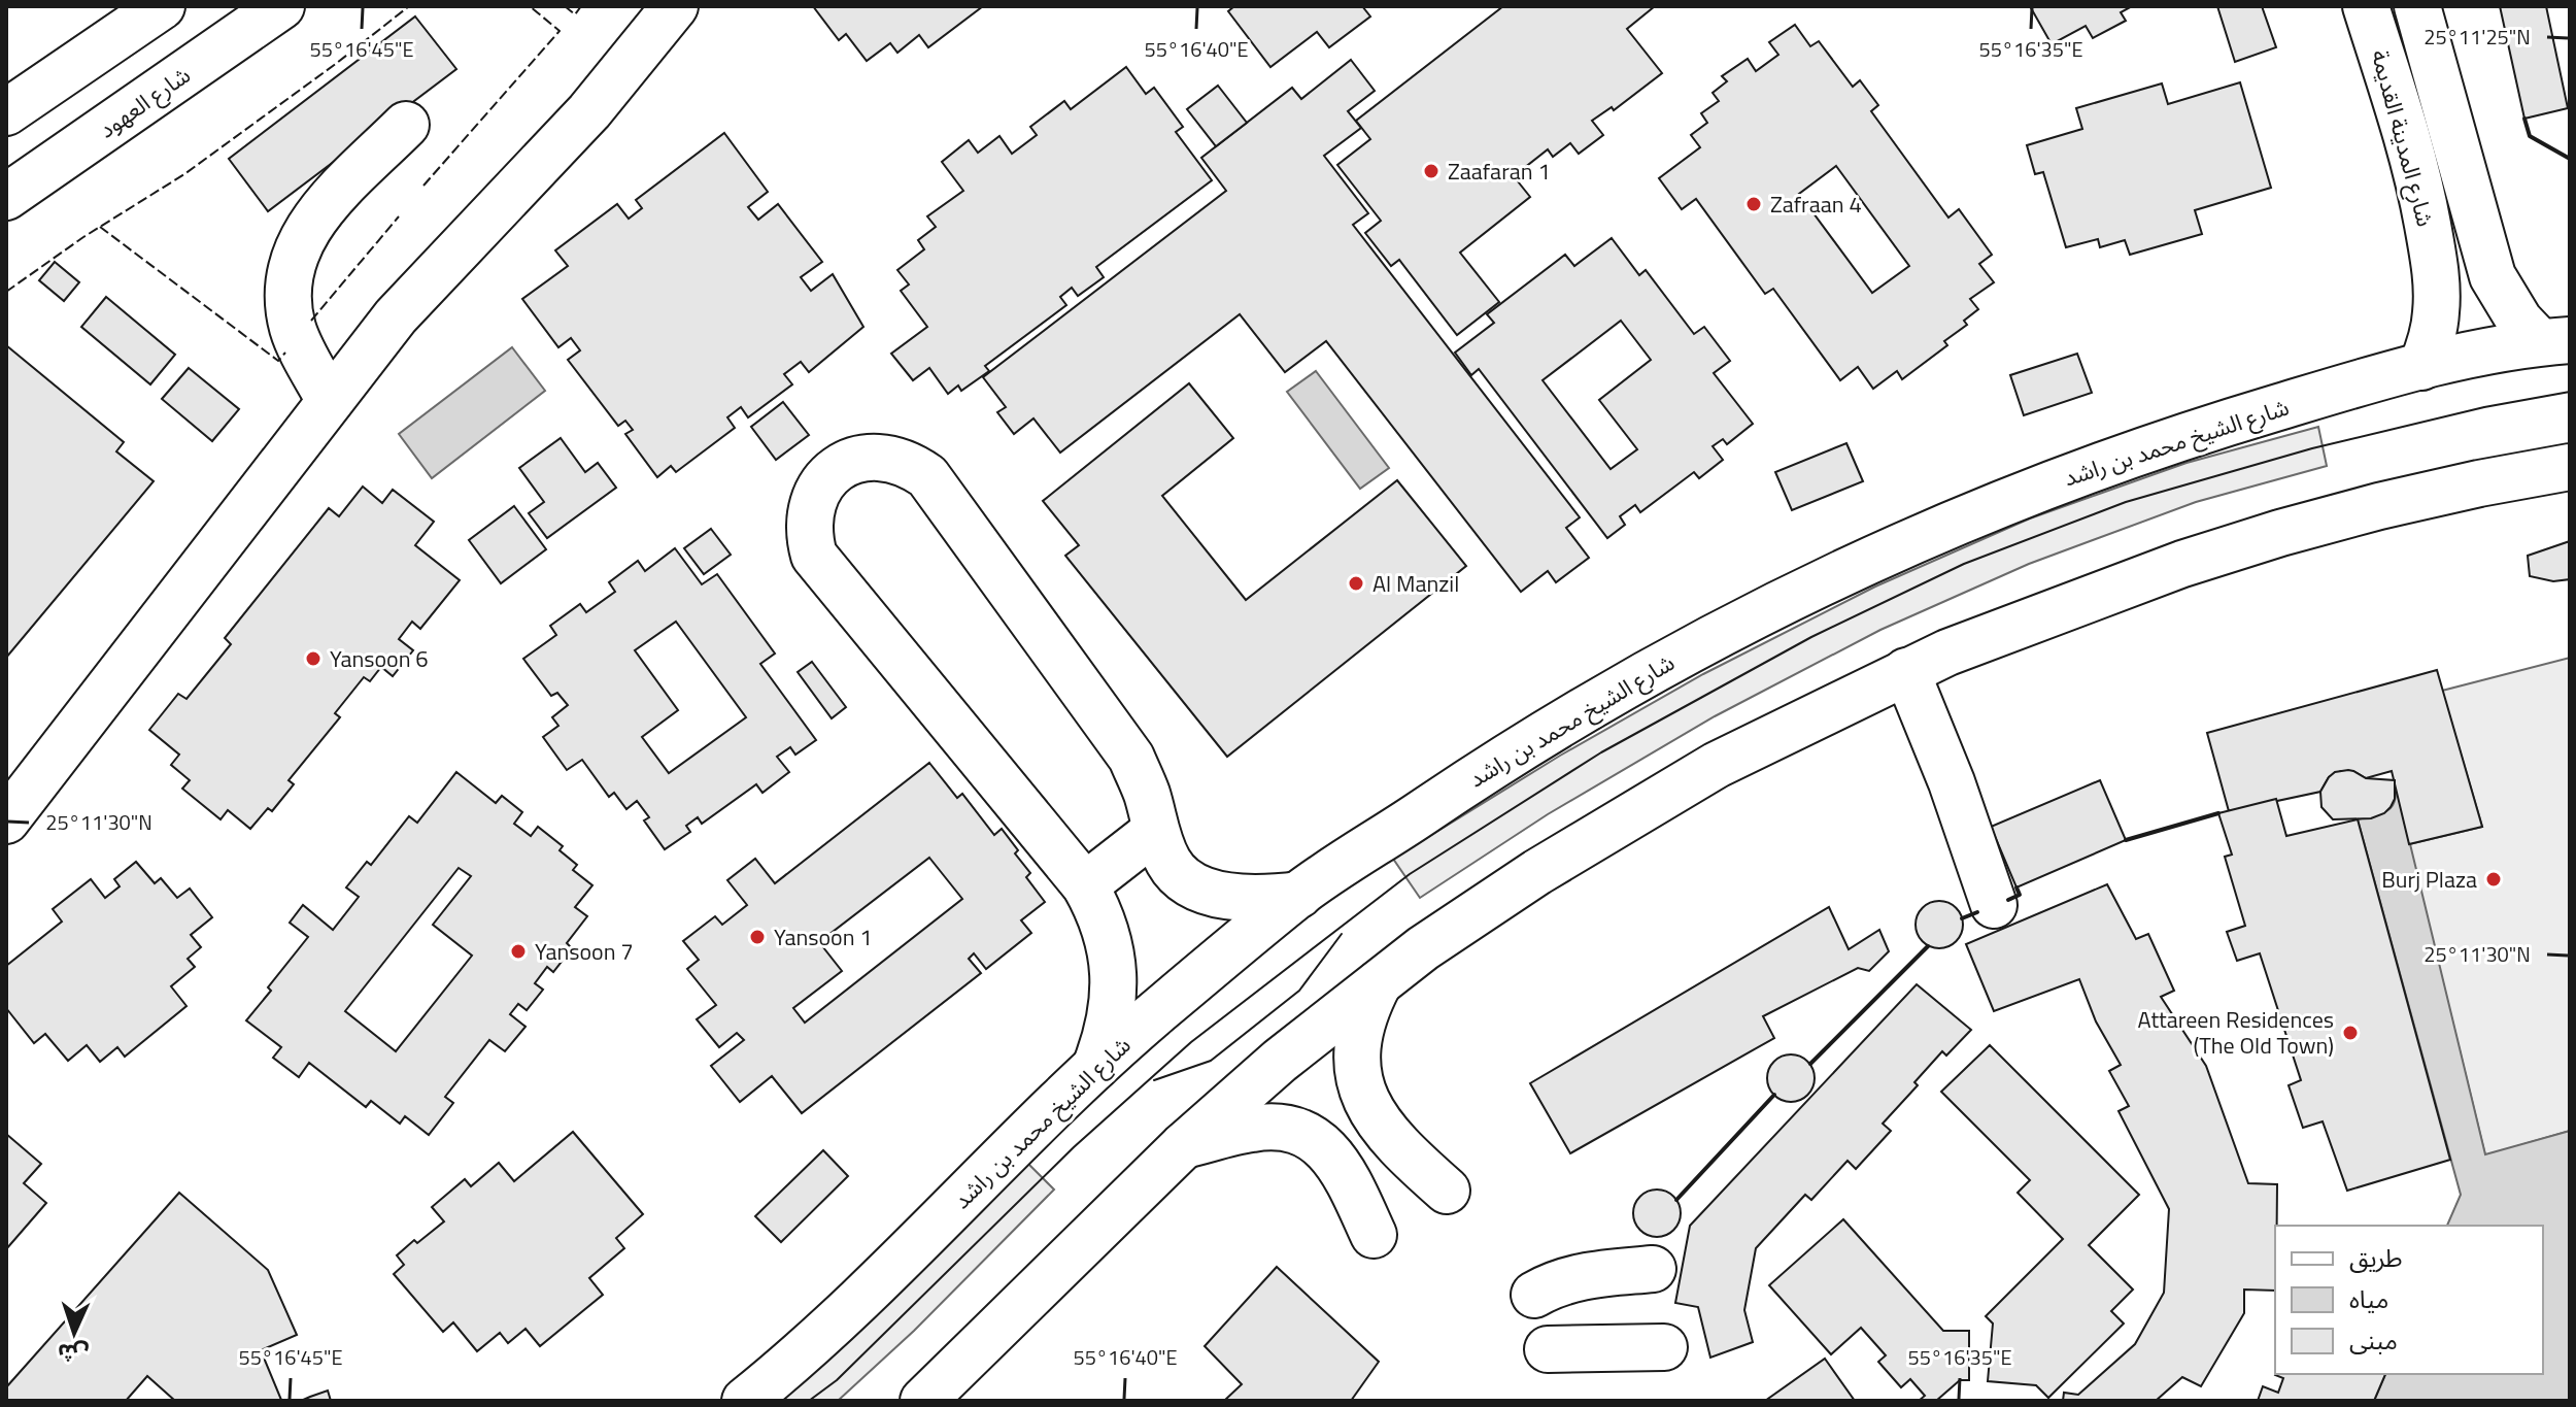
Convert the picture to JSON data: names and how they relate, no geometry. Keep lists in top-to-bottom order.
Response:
{
  "streets": {
    "main road": ["شارع العهود", "شارع المدينة القديمة", "شارع الشيخ محمد بن راشد"]
  },
  "crossings": [
    ["شارع المدينة القديمة", "شارع الشيخ محمد بن راشد"]
  ],
  "places": [
    "Zaafaran 1",
    "Zafraan 4",
    "Al Manzil",
    "Yansoon 6",
    "Burj Plaza",
    "Yansoon 1",
    "Yansoon 7",
    "Attareen Residences (The Old Town)"
  ],
  "legend": ["طريق", "مياه", "مبنى"],
  "north": "bottom",
  "coordinates": [
    "25°11'25\"N",
    "55°16'45\"E",
    "55°16'40\"E",
    "55°16'35\"E",
    "25°11'30\"N"
  ]
}
